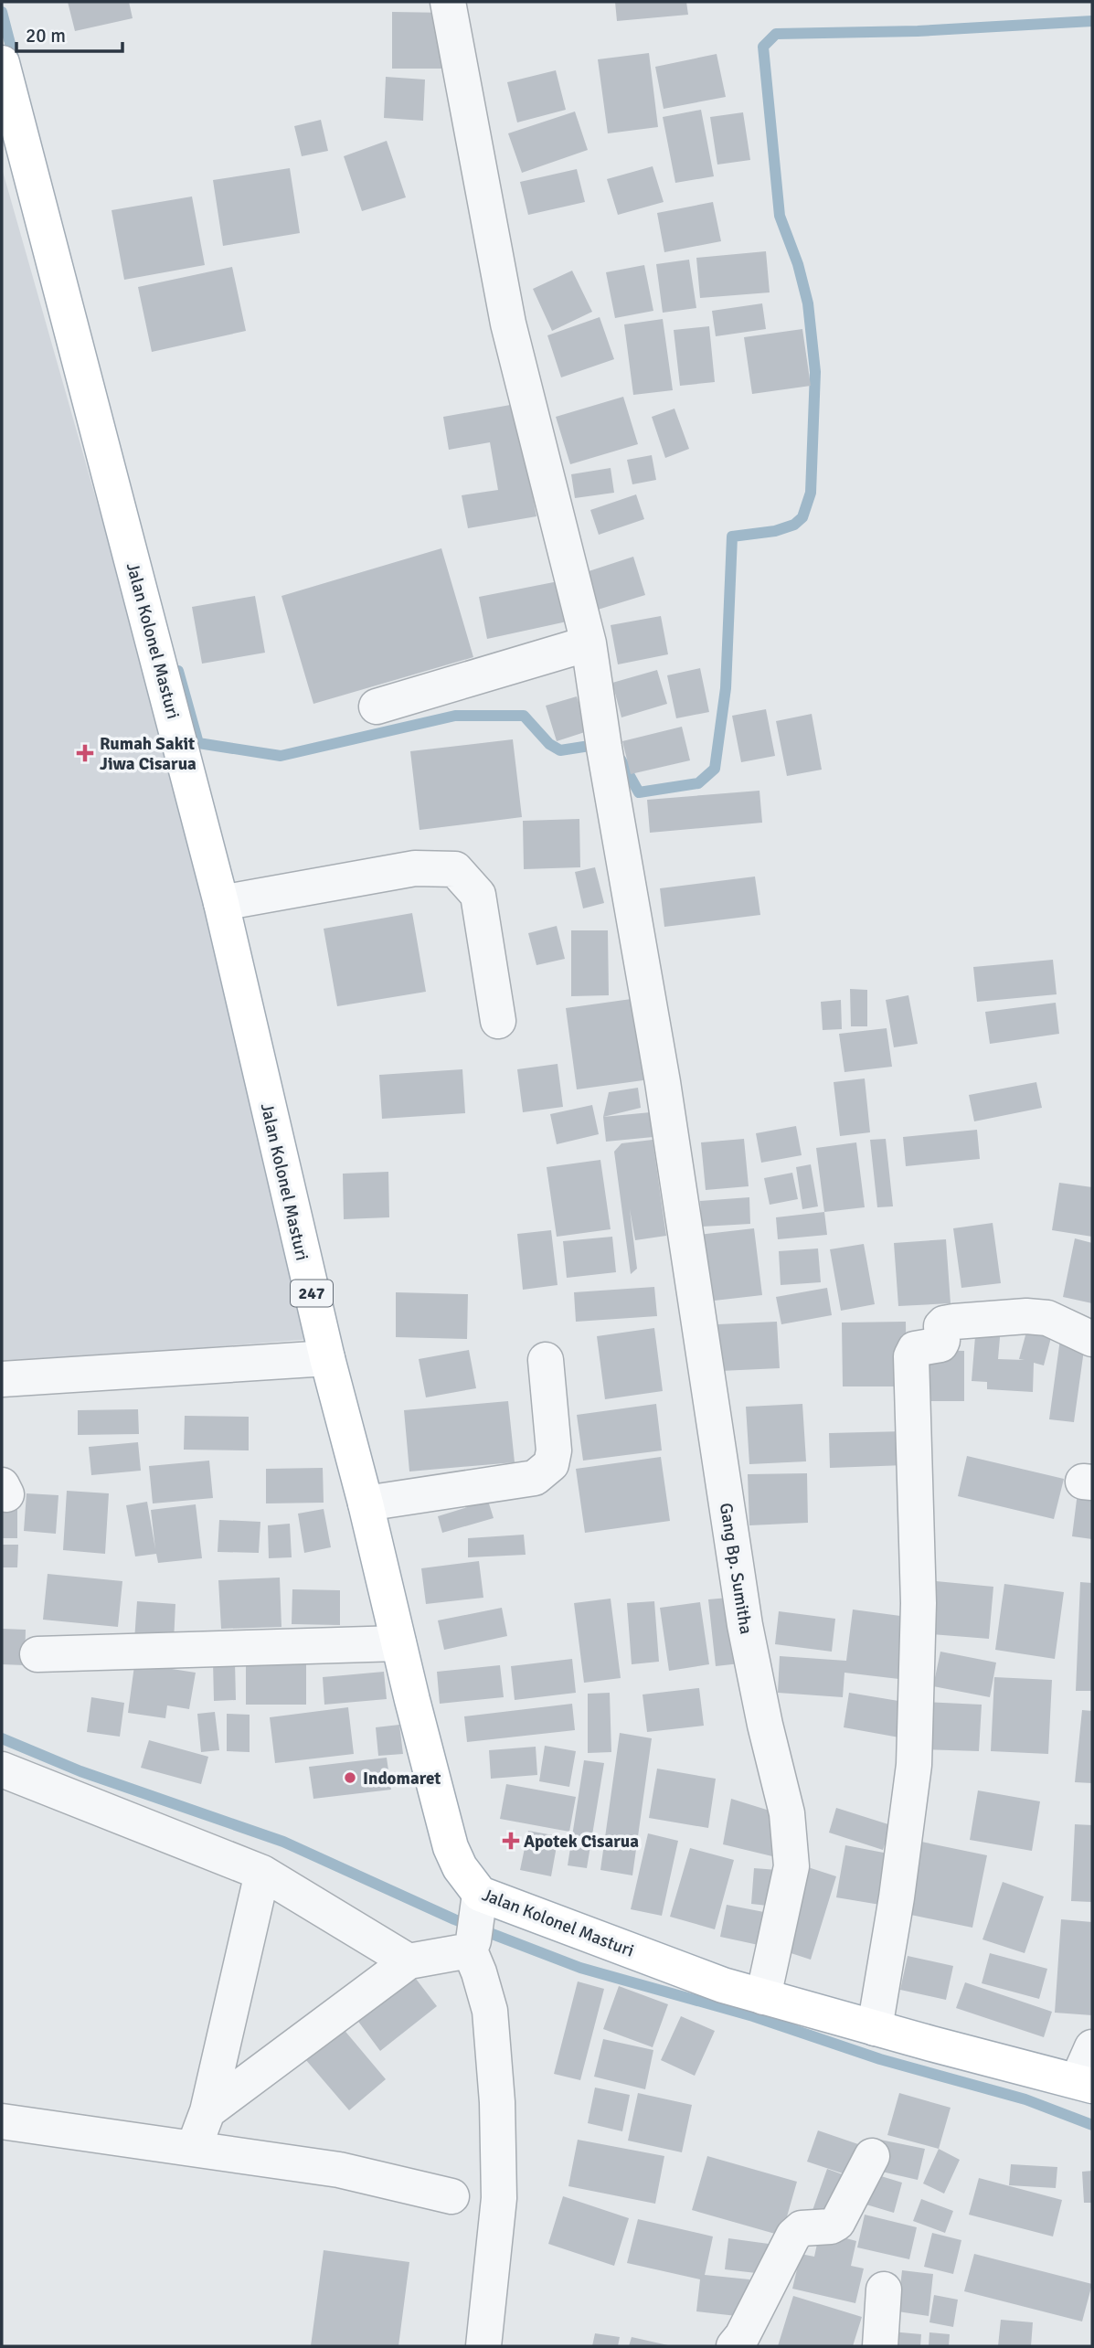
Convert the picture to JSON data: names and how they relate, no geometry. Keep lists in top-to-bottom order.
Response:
{
  "streets": {
    "main road": ["Jalan Kolonel Masturi", "247"],
    "street": ["Gang Bp. Sumitha"]
  },
  "crossings": [
    ["Jalan Kolonel Masturi", "Gang Bp. Sumitha"]
  ],
  "places": {
    "health": ["Rumah Sakit Jiwa Cisarua", "Apotek Cisarua"],
    "other": ["Indomaret"]
  },
  "scale_bar": "20 m"
}
